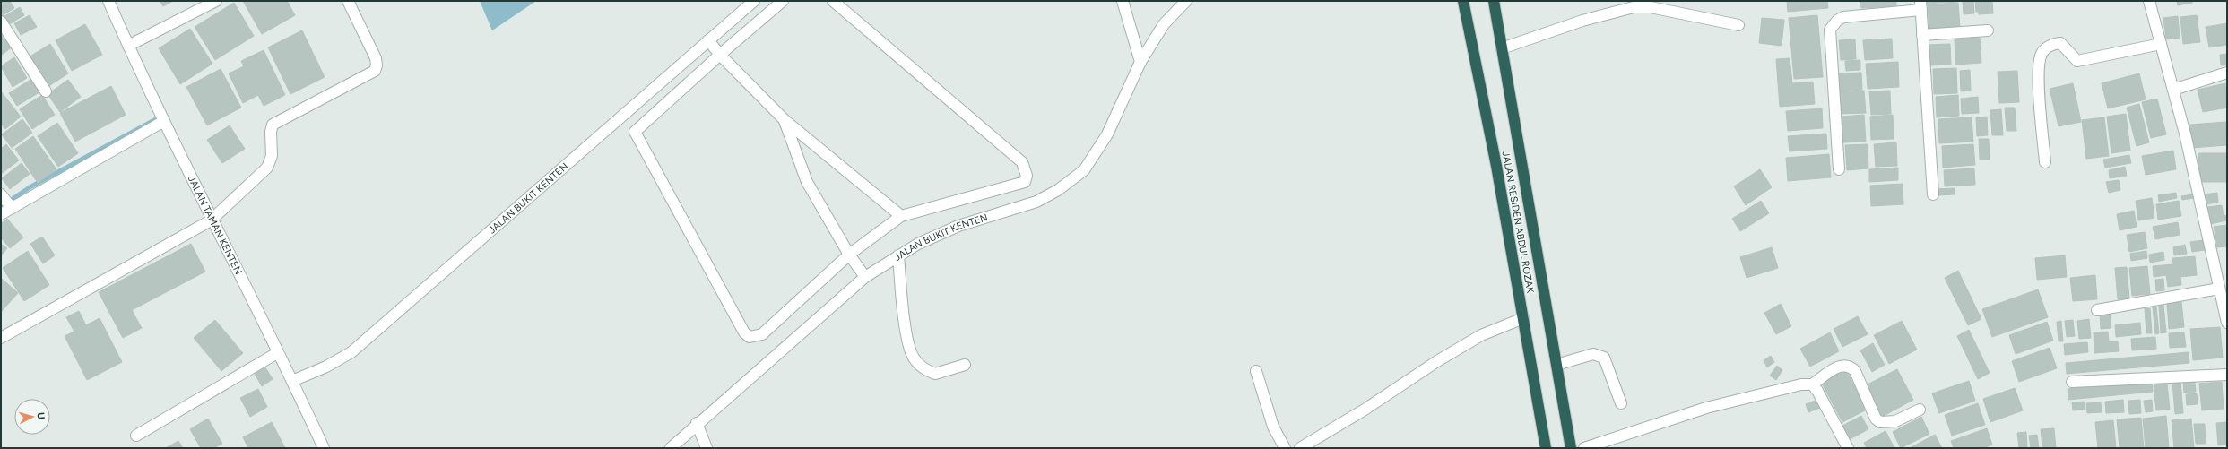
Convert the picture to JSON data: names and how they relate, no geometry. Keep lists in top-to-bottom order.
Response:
{
  "streets": {
    "highway": ["JALAN RESIDEN ABDUL ROZAK"],
    "street": ["JALAN BUKIT KENTEN", "JALAN TAMAN KENTEN"]
  },
  "crossings": [
    ["JALAN BUKIT KENTEN", "JALAN TAMAN KENTEN"]
  ],
  "north": "right"
}
